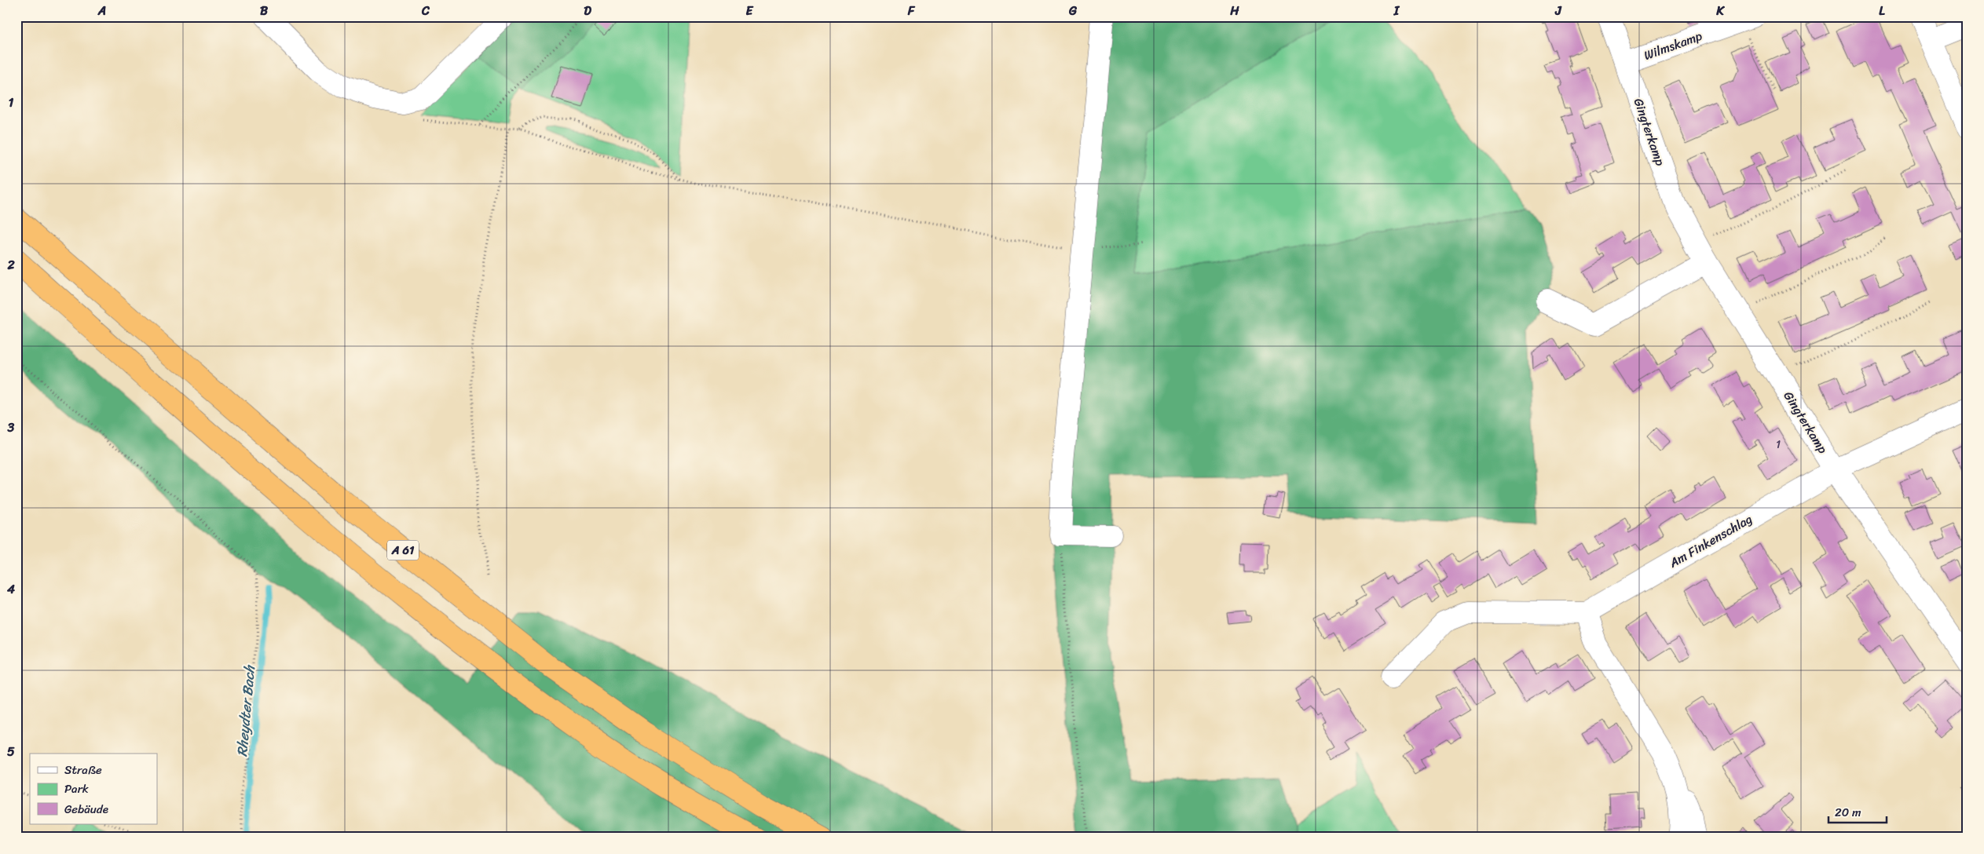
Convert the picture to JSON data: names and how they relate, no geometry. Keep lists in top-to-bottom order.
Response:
{
  "streets": {
    "highway": ["A 61"],
    "street": ["Wilmskamp", "Gingterkamp", "Am Finkenschlag"]
  },
  "crossings": [
    ["Wilmskamp", "Gingterkamp"],
    ["Gingterkamp", "Am Finkenschlag"]
  ],
  "water": ["Rheydter Bach"],
  "house_numbers": ["1"],
  "legend": ["Straße", "Park", "Gebäude"],
  "scale_bar": "20 m",
  "grid": {
    "columns": [
      "A",
      "B",
      "C",
      "D",
      "E",
      "F",
      "G",
      "H",
      "I",
      "J",
      "K",
      "L"
    ],
    "rows": [
      "1",
      "2",
      "3",
      "4",
      "5"
    ]
  }
}
